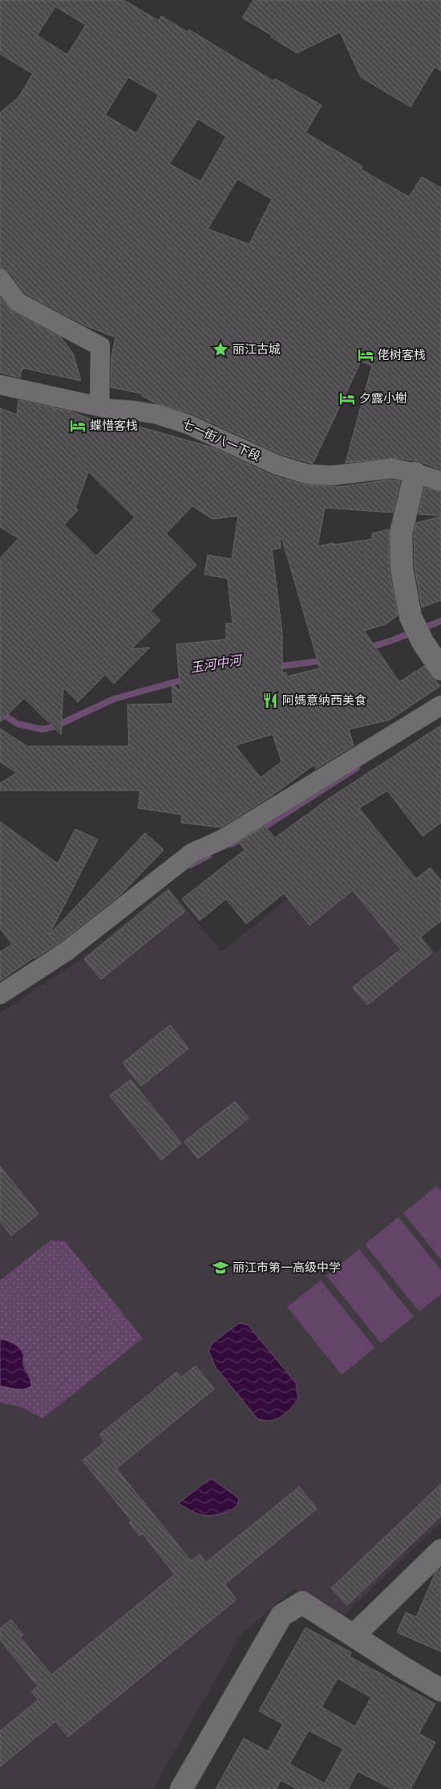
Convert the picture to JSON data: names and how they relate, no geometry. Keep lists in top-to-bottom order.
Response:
{
  "streets": {
    "street": ["七一街八一下段"]
  },
  "water": ["玉河中河"],
  "places": {
    "place": ["丽江古城"],
    "hotel": ["佬树客栈", "夕露小榭", "蝶惜客栈"],
    "restaurant": ["阿媽意纳西美食"],
    "school or university": ["丽江市第一高级中学"]
  }
}
